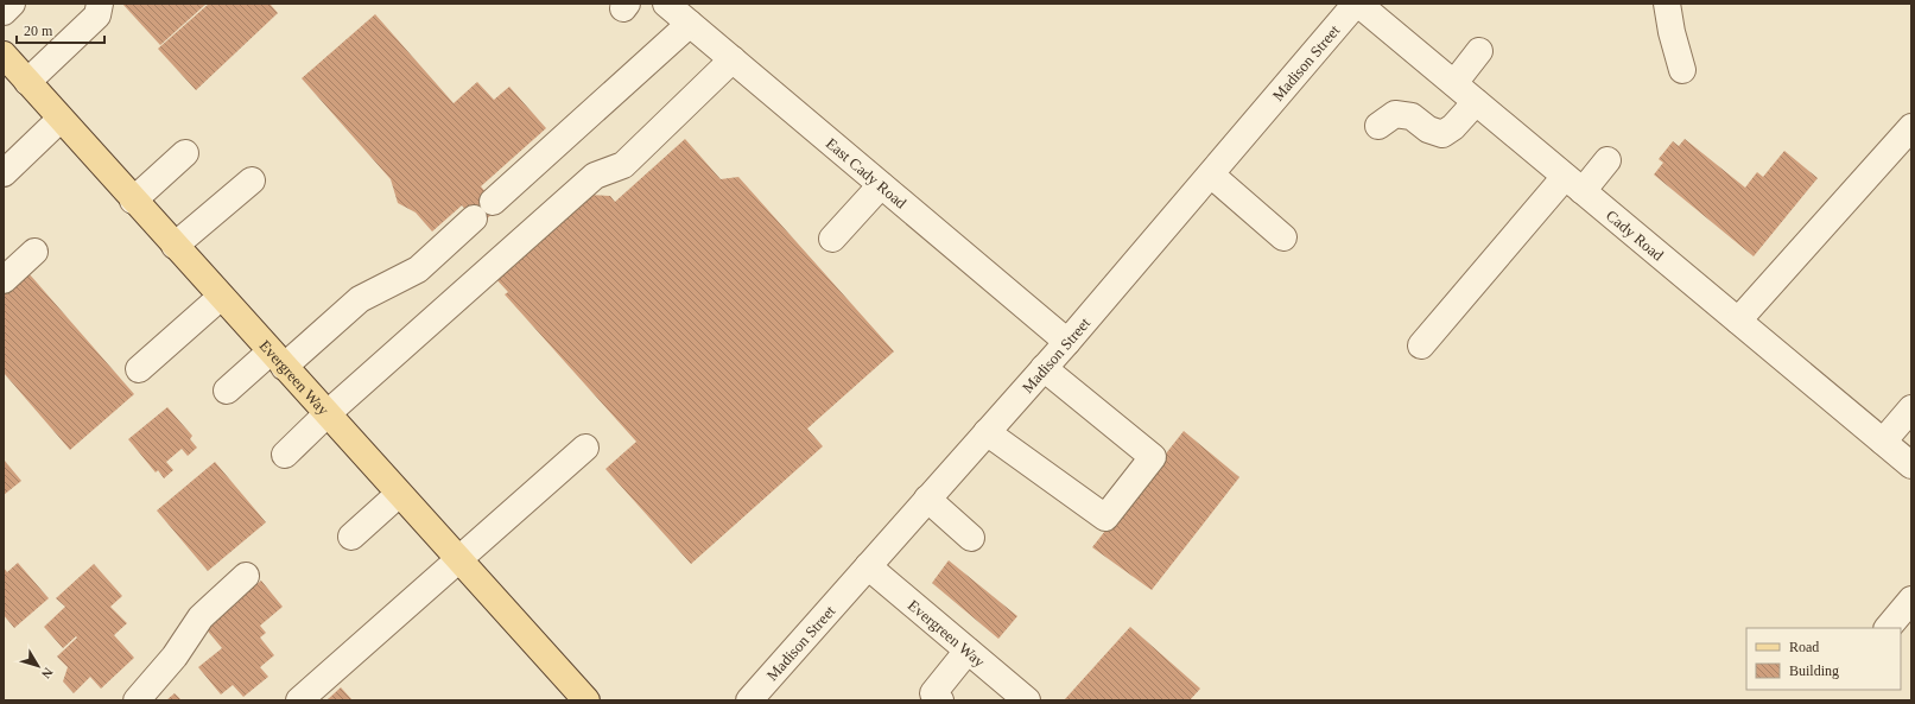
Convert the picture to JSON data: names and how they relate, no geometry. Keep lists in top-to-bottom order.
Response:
{
  "streets": {
    "main road": ["Evergreen Way"],
    "street": ["Madison Street", "East Cady Road", "Cady Road"]
  },
  "crossings": [
    ["Madison Street", "East Cady Road"],
    ["Madison Street", "Cady Road"],
    ["Madison Street", "Evergreen Way"]
  ],
  "legend": ["Road", "Building"],
  "scale_bar": "20 m",
  "north": "bottom right"
}
